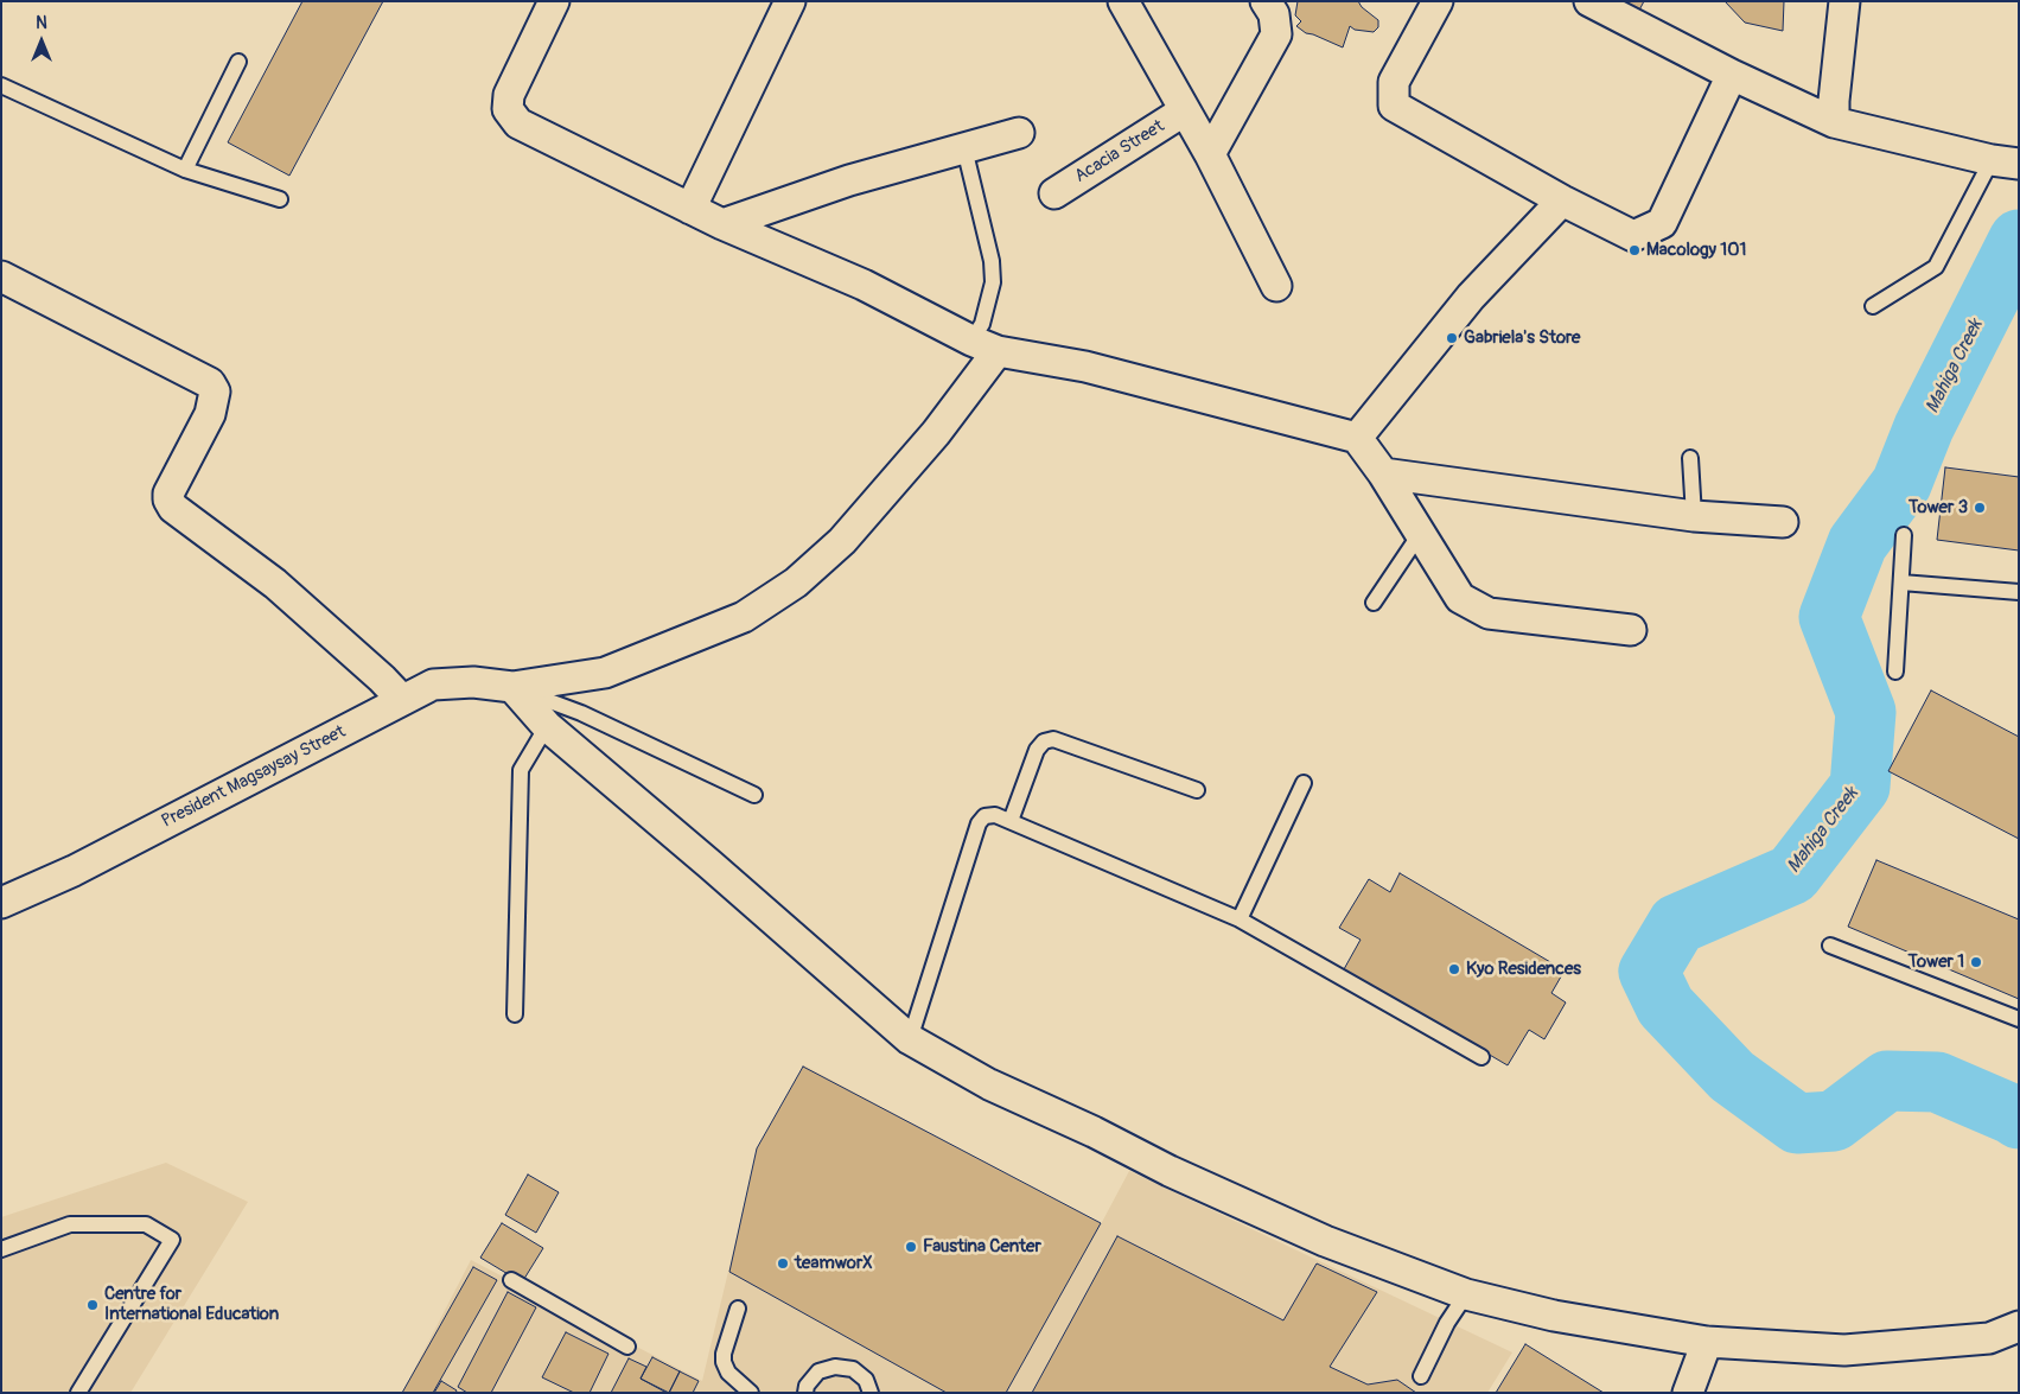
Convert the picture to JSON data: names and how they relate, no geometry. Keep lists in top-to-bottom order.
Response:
{
  "streets": {
    "street": ["Acacia Street", "President Magsaysay Street"]
  },
  "water": ["Mahiga Creek"],
  "places": [
    "Macology 101",
    "Gabriela's Store",
    "Tower 3",
    "Tower 1",
    "Kyo Residences",
    "Faustina Center",
    "teamworX",
    "Centre for International Education"
  ],
  "north": "top"
}
